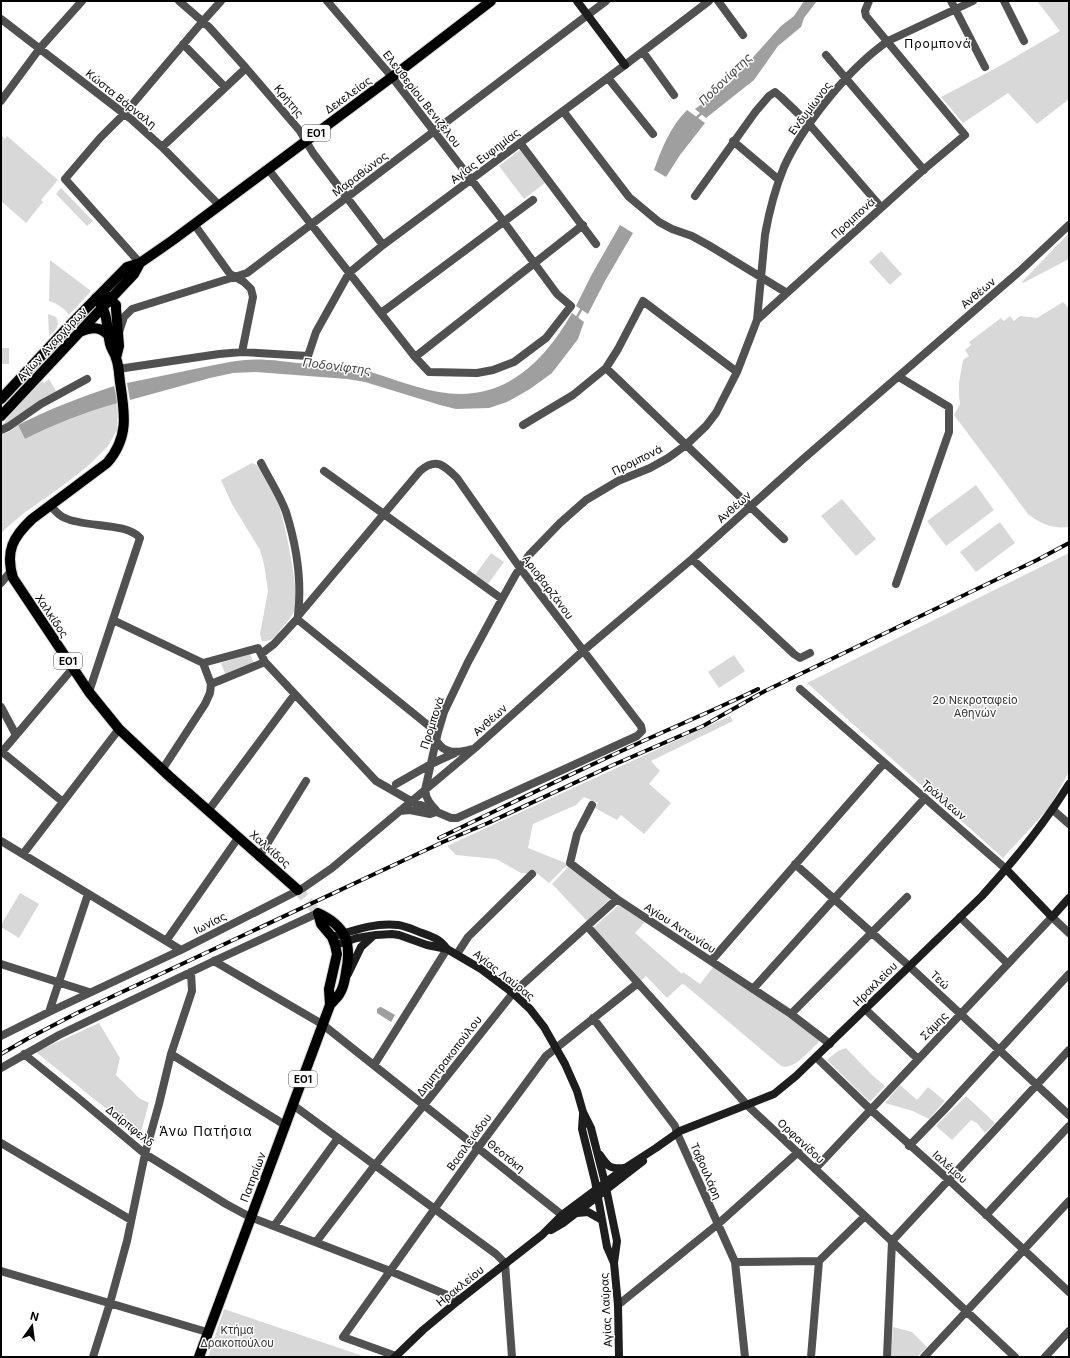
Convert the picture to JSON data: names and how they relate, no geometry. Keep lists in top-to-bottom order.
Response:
{
  "streets": {
    "main road": [
      "Δεκελείας",
      "ΕΟ1",
      "Αγίων Αναργύρων",
      "Χαλκίδος",
      "Τράλλεων",
      "Αγίας Λαύρας",
      "Ηρακλείου",
      "Σάμης",
      "Πατησίων"
    ],
    "street": [
      "Κώστα Βάρναλη",
      "Ελευθερίου Βενιζέλου",
      "Κρήτης",
      "Ενδυμίωνος",
      "Αγίας Ευφημίας",
      "Μαραθώνος",
      "Προμπονά",
      "Ανθέων",
      "Αριοβαρζάνου",
      "Ιωνίας",
      "Αγίου Αντωνίου",
      "Τεώ",
      "Δημητρακοπούλου",
      "Δαίρπφελδ",
      "Ορφανίδου",
      "Βασιλειάδου",
      "Θεοτόκη",
      "Ιαλέμου",
      "Ταβουλάρη"
    ]
  },
  "crossings": [
    ["Δεκελείας", "Κώστα Βάρναλη"],
    ["Δεκελείας", "Ελευθερίου Βενιζέλου"],
    ["Δεκελείας", "Κρήτης"],
    ["Δεκελείας", "Αγίων Αναργύρων"],
    ["Δεκελείας", "Χαλκίδος"],
    ["Ελευθερίου Βενιζέλου", "Αγίας Ευφημίας"],
    ["Ελευθερίου Βενιζέλου", "Μαραθώνος"],
    ["Κρήτης", "Αγίας Ευφημίας"],
    ["Κρήτης", "Μαραθώνος"],
    ["Ενδυμίωνος", "Προμπονά"],
    ["Μαραθώνος", "Χαλκίδος"],
    ["Προμπονά", "Ανθέων"],
    ["Προμπονά", "Αριοβαρζάνου"],
    ["Ανθέων", "Αριοβαρζάνου"],
    ["Ανθέων", "Ιωνίας"],
    ["Αγίων Αναργύρων", "Χαλκίδος"],
    ["Χαλκίδος", "Ιωνίας"],
    ["Τράλλεων", "Ηρακλείου"],
    ["Τράλλεων", "Σάμης"],
    ["Αγίου Αντωνίου", "Ηρακλείου"],
    ["Αγίου Αντωνίου", "Δημητρακοπούλου"],
    ["Αγίας Λαύρας", "Ηρακλείου"],
    ["Αγίας Λαύρας", "Δημητρακοπούλου"],
    ["Αγίας Λαύρας", "Βασιλειάδου"],
    ["Αγίας Λαύρας", "Πατησίων"],
    ["Τεώ", "Ηρακλείου"],
    ["Τεώ", "Σάμης"],
    ["Ηρακλείου", "Δαίρπφελδ"],
    ["Ηρακλείου", "Ορφανίδου"],
    ["Ηρακλείου", "Βασιλειάδου"],
    ["Ηρακλείου", "Θεοτόκη"],
    ["Ηρακλείου", "Ιαλέμου"],
    ["Ηρακλείου", "Ταβουλάρη"],
    ["Σάμης", "Ορφανίδου"],
    ["Σάμης", "Ιαλέμου"],
    ["Δημητρακοπούλου", "Δαίρπφελδ"],
    ["Δημητρακοπούλου", "Ορφανίδου"],
    ["Δημητρακοπούλου", "Θεοτόκη"],
    ["Δαίρπφελδ", "Βασιλειάδου"],
    ["Δαίρπφελδ", "Πατησίων"],
    ["Ορφανίδου", "Βασιλειάδου"],
    ["Βασιλειάδου", "Θεοτόκη"],
    ["Βασιλειάδου", "Ταβουλάρη"],
    ["Θεοτόκη", "Πατησίων"]
  ],
  "districts": ["Προμπονά", "Άνω Πατήσια"],
  "water": ["Ποδονίφτης"],
  "parks": ["2ο Νεκροταφείο Αθηνών", "Κτήμα Δρακοπούλου"],
  "north": "top"
}
